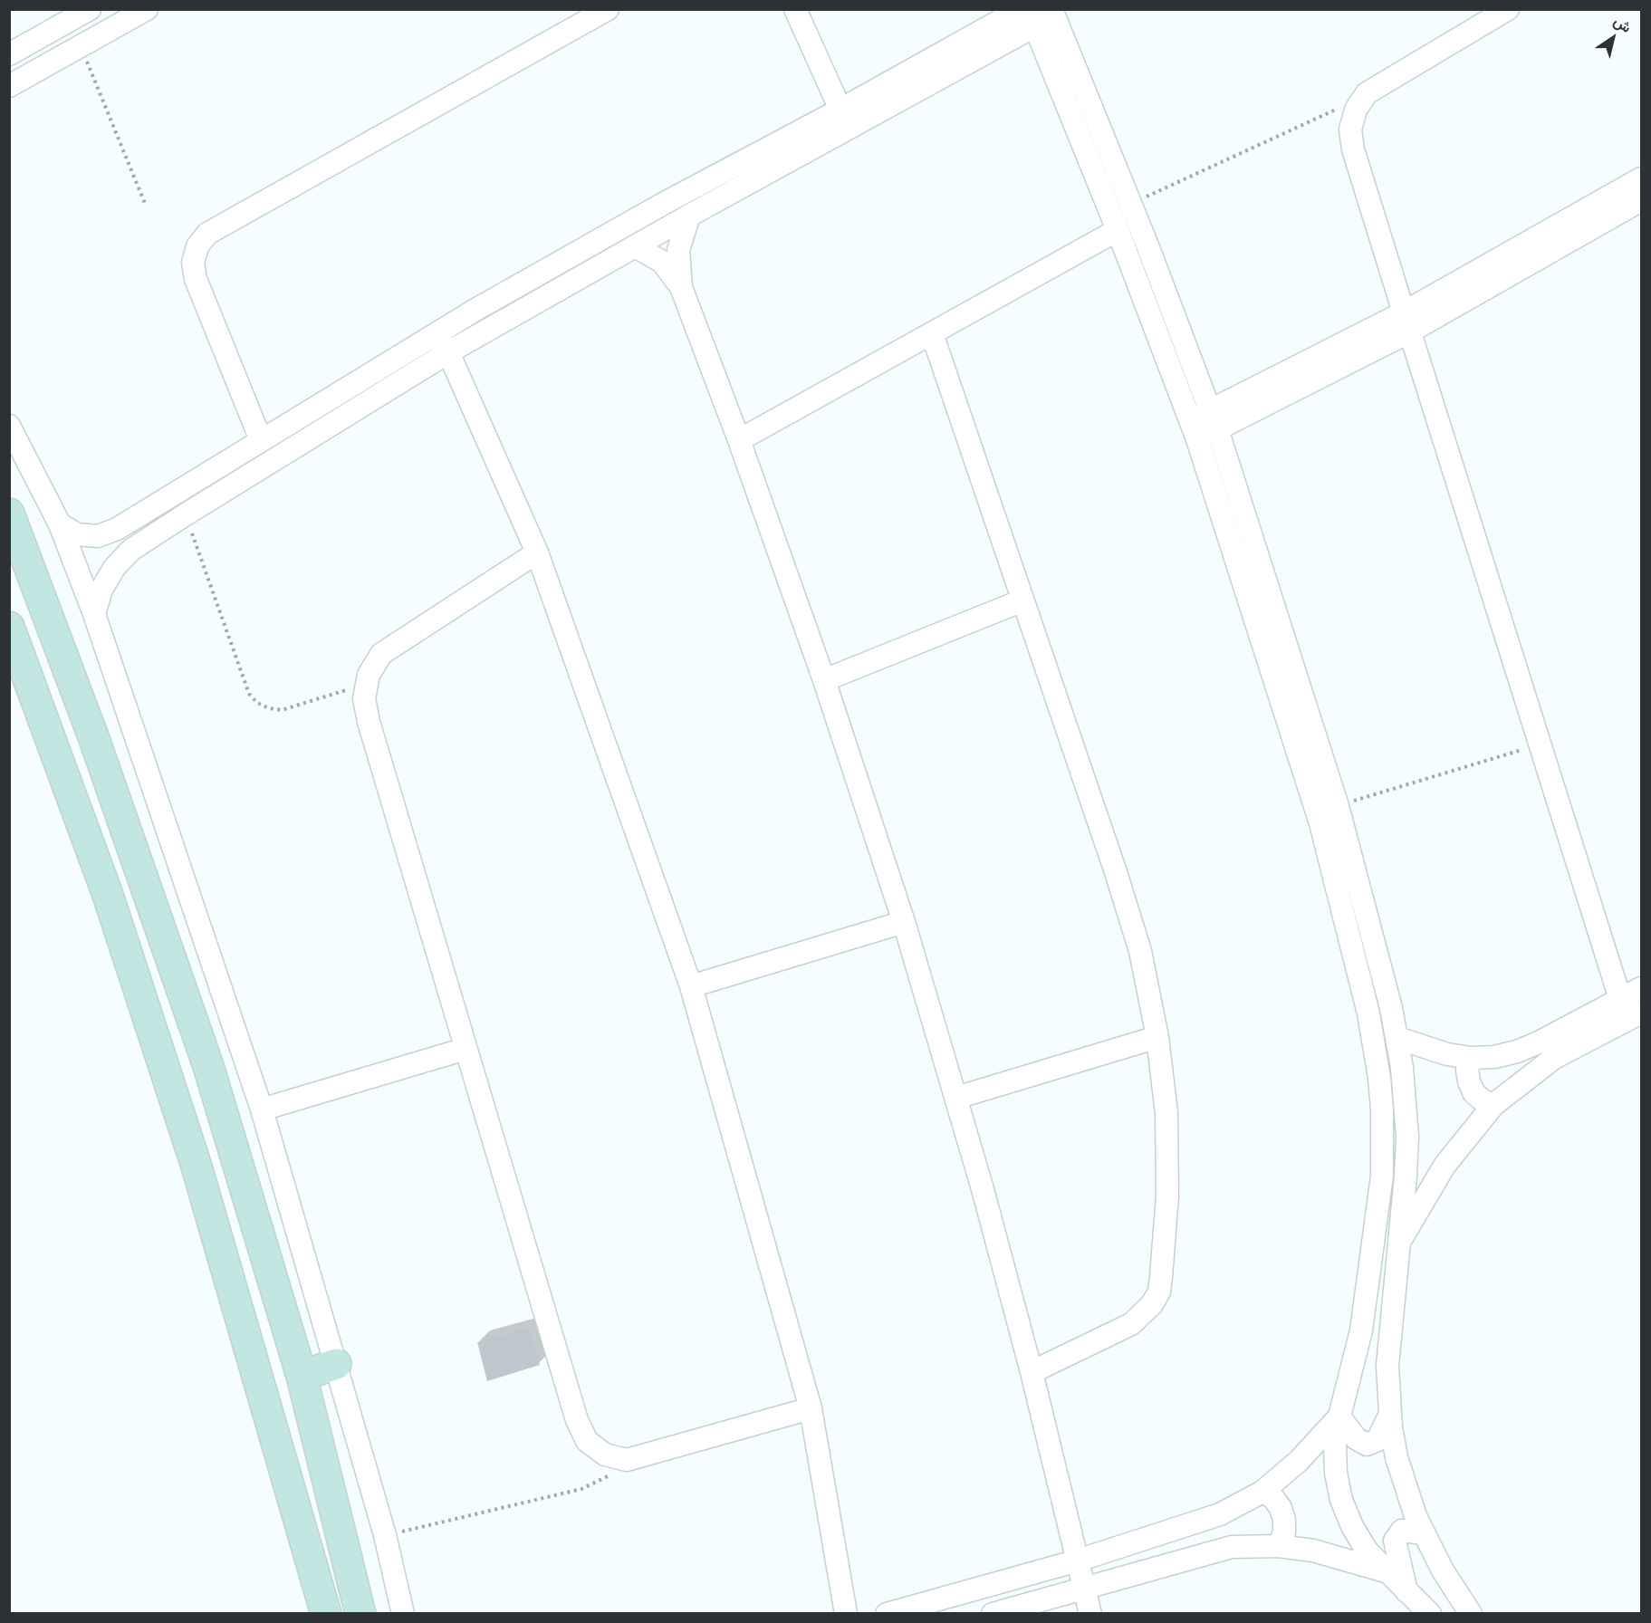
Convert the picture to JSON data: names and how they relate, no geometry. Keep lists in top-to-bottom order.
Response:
{
  "north": "top right"
}
